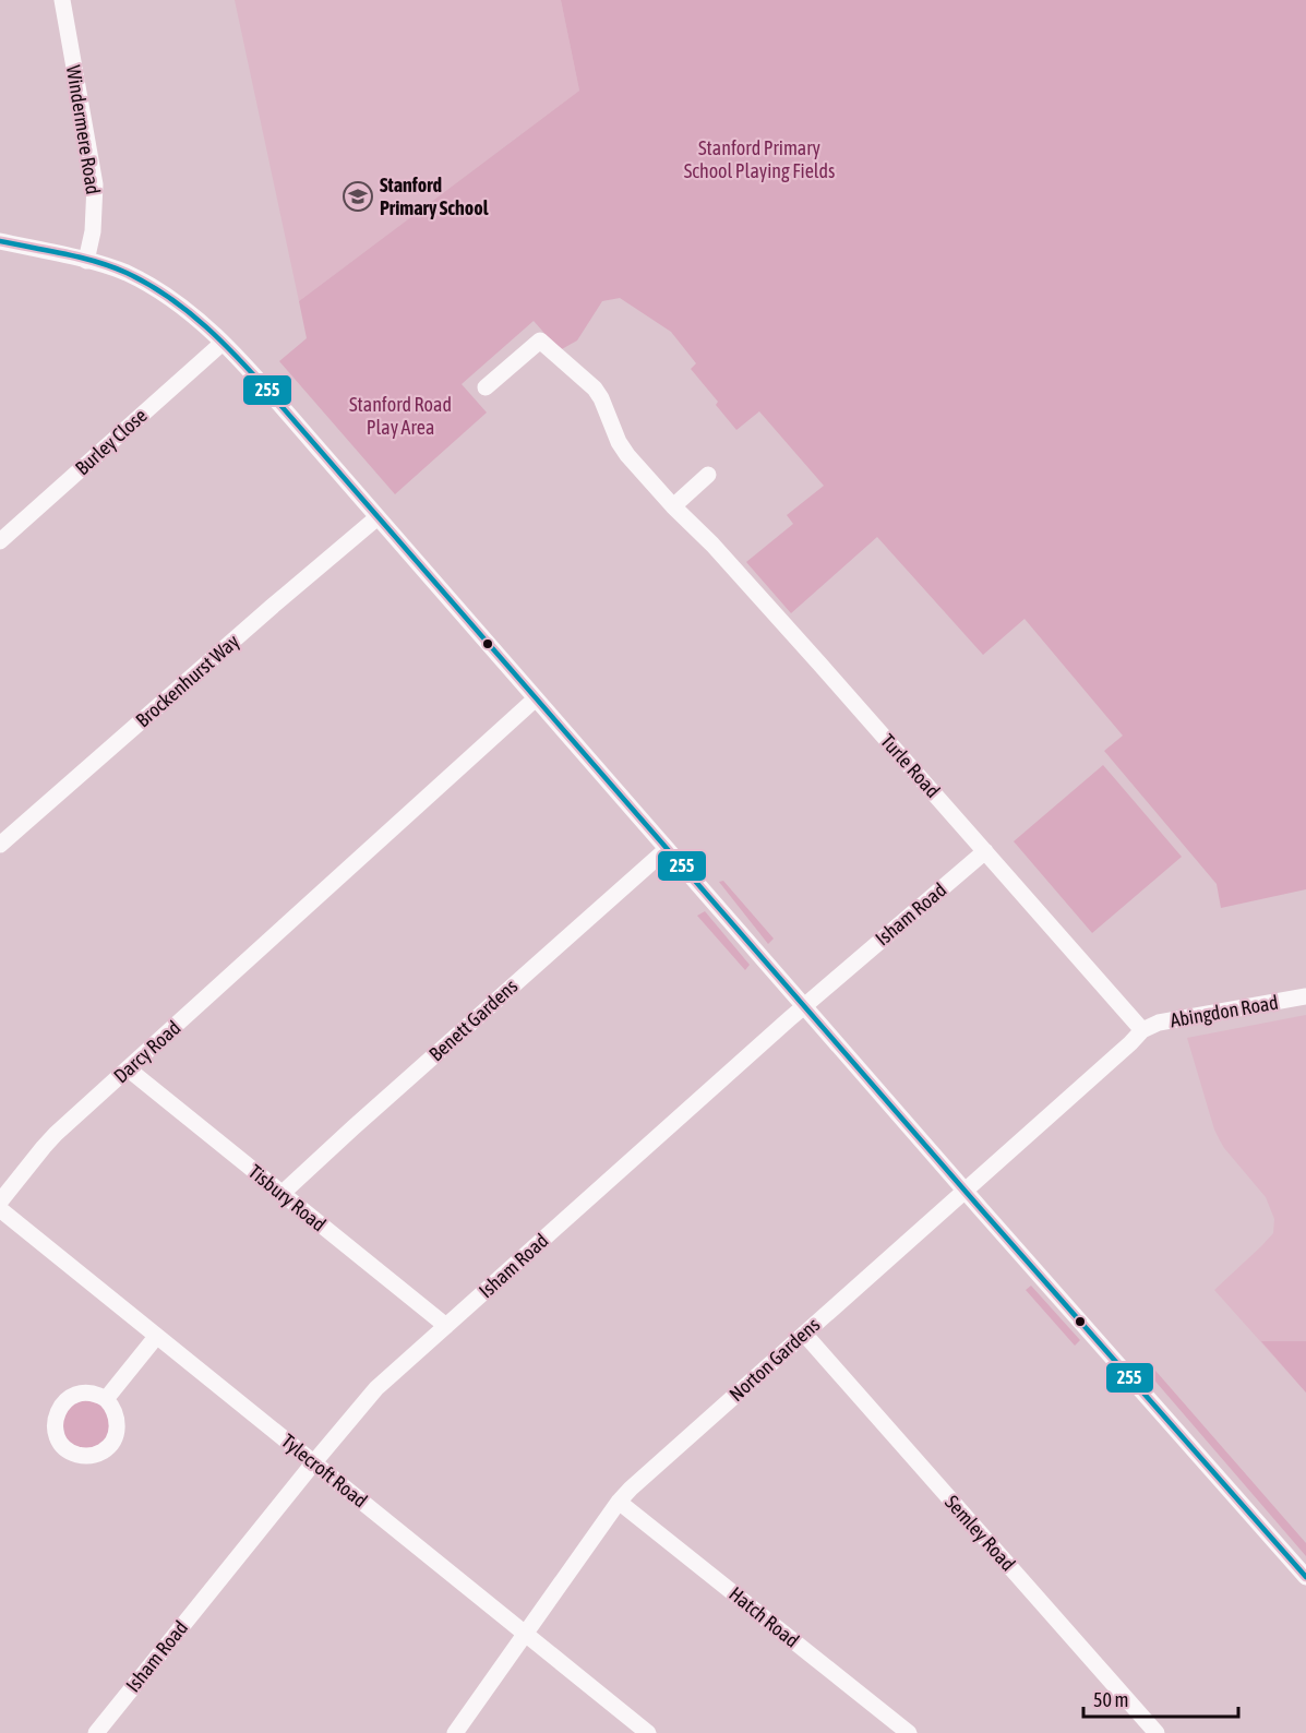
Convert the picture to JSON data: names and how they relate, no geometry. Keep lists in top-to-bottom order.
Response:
{
  "streets": {
    "street": [
      "Windermere Road",
      "Burley Close",
      "Brockenhurst Way",
      "Turle Road",
      "Isham Road",
      "Abingdon Road",
      "Benett Gardens",
      "Darcy Road",
      "Tisbury Road",
      "Norton Gardens",
      "Tylecroft Road",
      "Semley Road",
      "Hatch Road"
    ]
  },
  "crossings": [
    ["Turle Road", "Isham Road"],
    ["Turle Road", "Abingdon Road"],
    ["Turle Road", "Norton Gardens"],
    ["Isham Road", "Tisbury Road"],
    ["Isham Road", "Tylecroft Road"],
    ["Abingdon Road", "Norton Gardens"],
    ["Benett Gardens", "Tisbury Road"],
    ["Darcy Road", "Tisbury Road"],
    ["Norton Gardens", "Tylecroft Road"],
    ["Norton Gardens", "Semley Road"],
    ["Norton Gardens", "Hatch Road"]
  ],
  "parks": ["Stanford Primary School Playing Fields", "Stanford Road Play Area"],
  "places": {
    "school or university": ["Stanford Primary School"]
  },
  "lines": ["transit line 255"],
  "scale_bar": "50 m"
}
